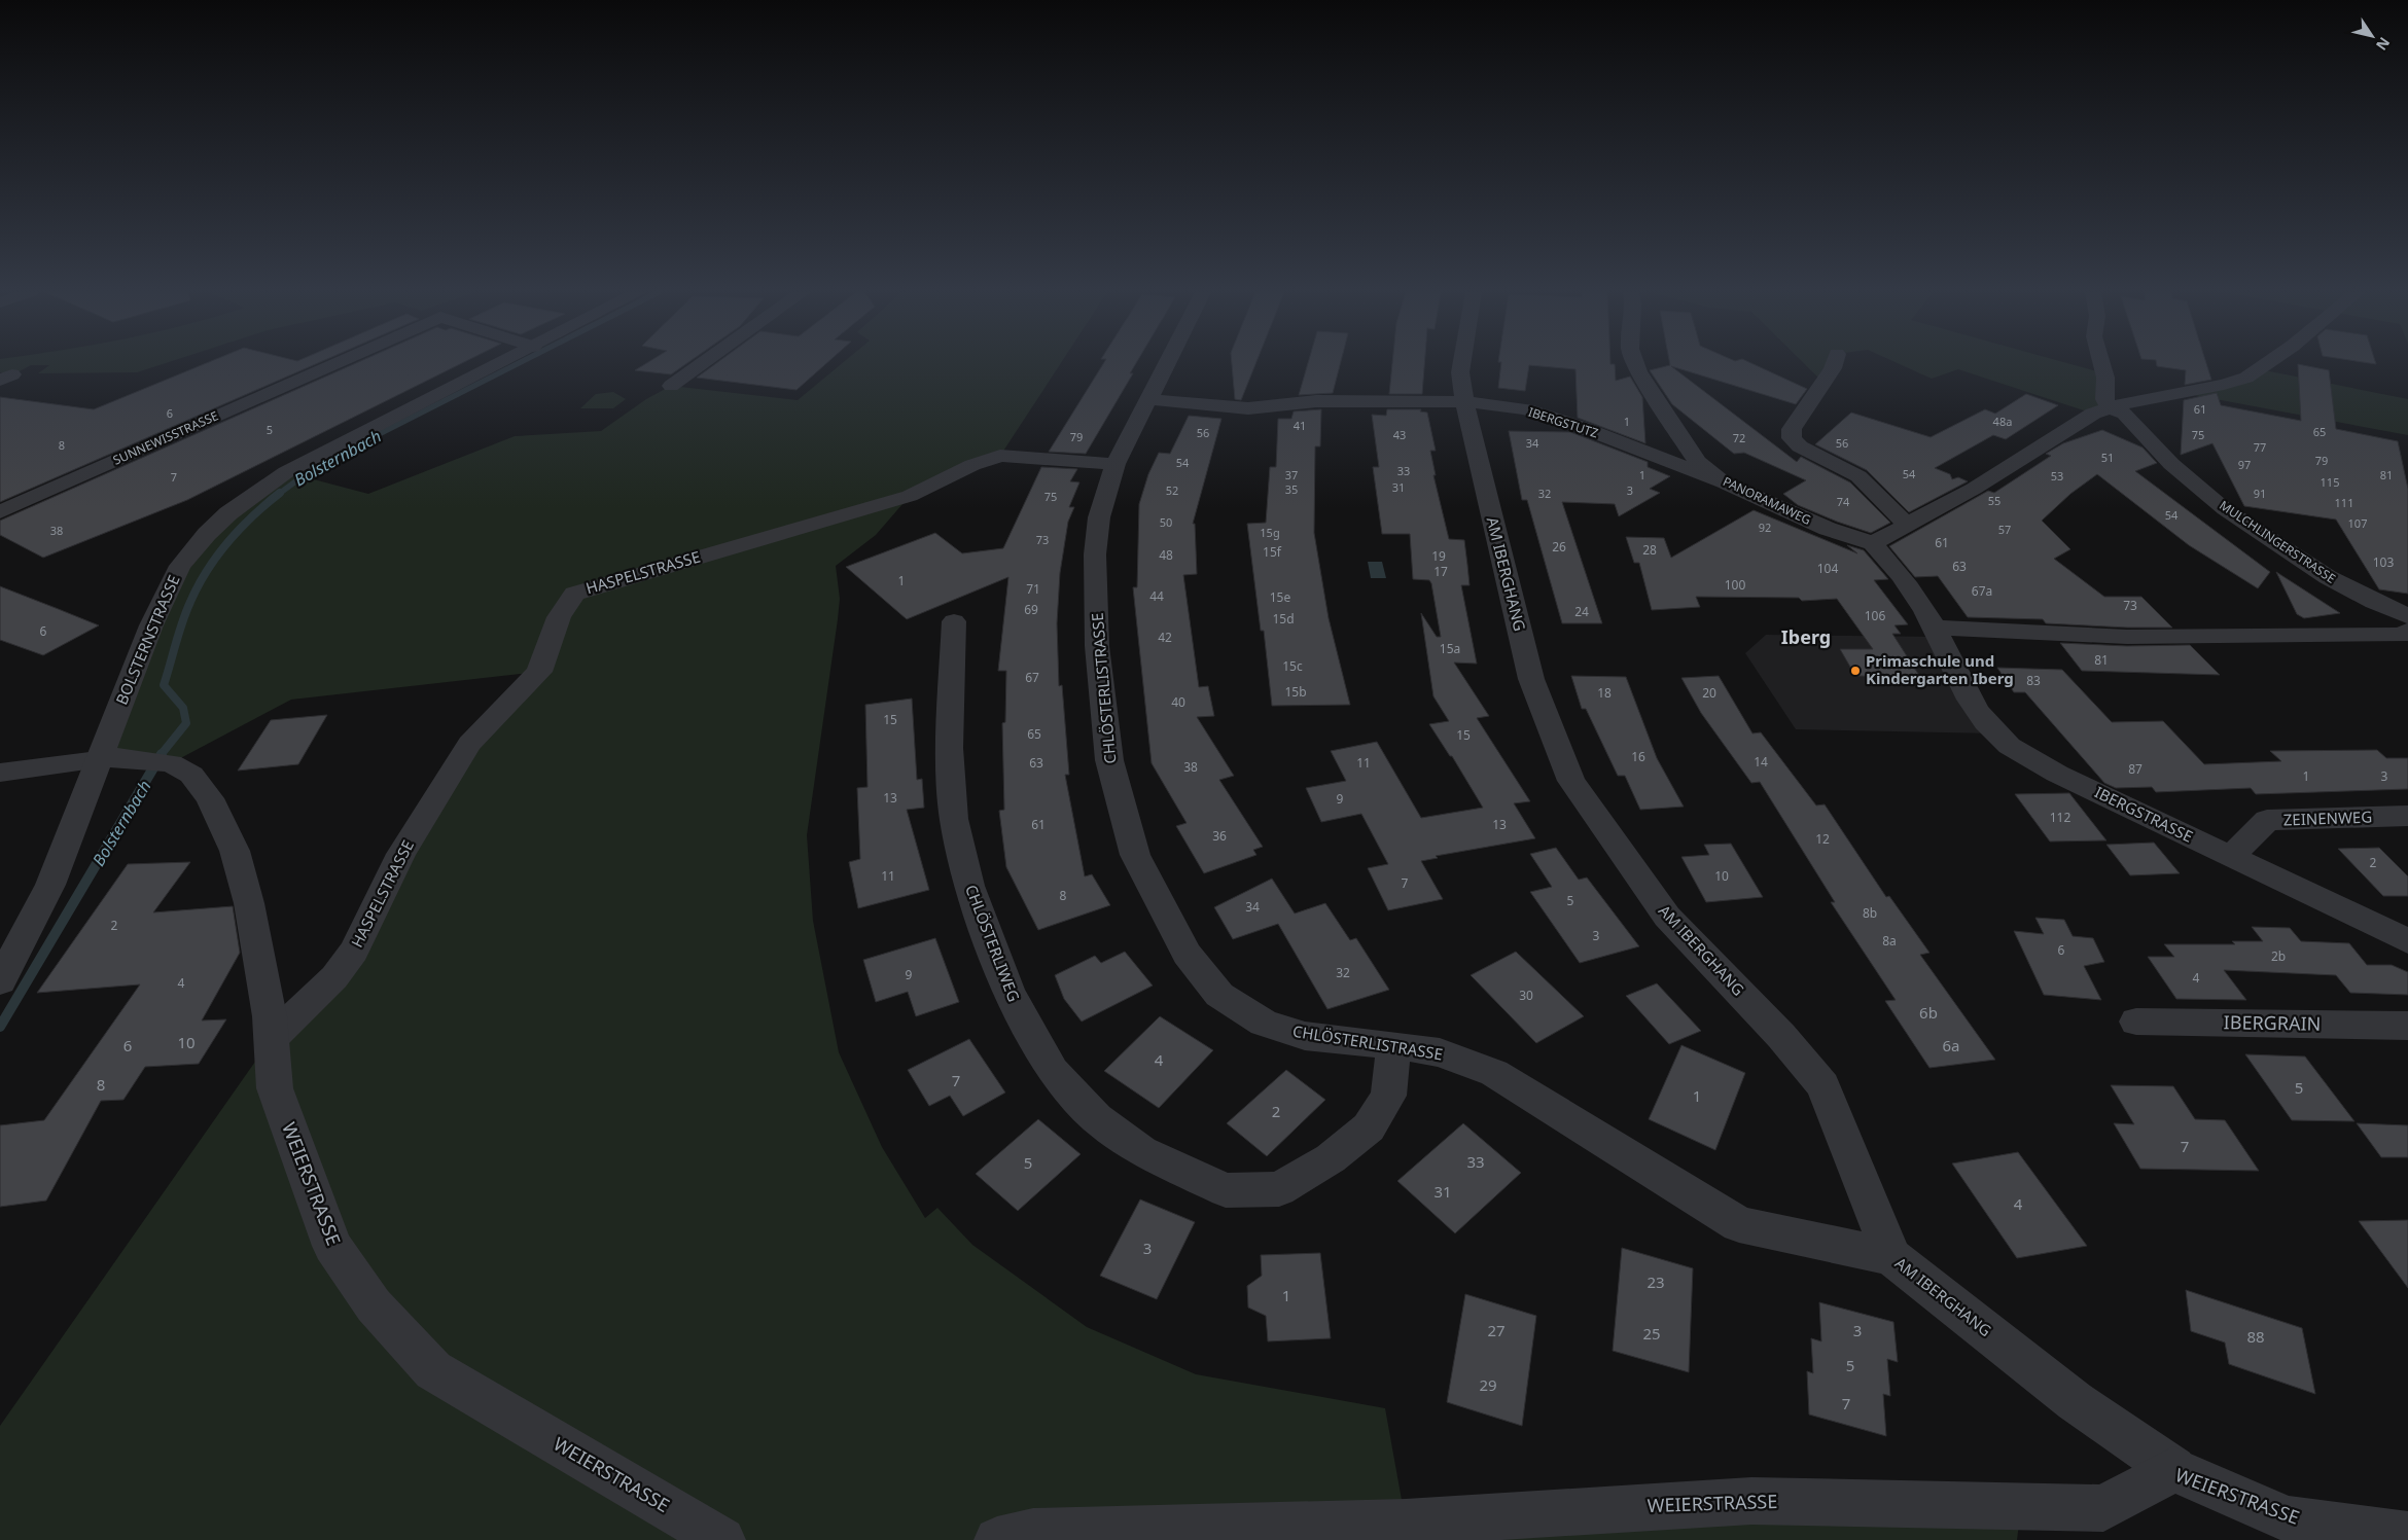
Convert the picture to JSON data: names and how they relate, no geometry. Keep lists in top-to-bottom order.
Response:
{
  "streets": {
    "street": [
      "IBERGSTUTZ",
      "SUNNEWISSTRASSE",
      "PANORAMAWEG",
      "MULCHLINGERSTRASSE",
      "HASPELSTRASSE",
      "AM IBERGHANG",
      "BOLSTERNSTRASSE",
      "CHLÖSTERLISTRASSE",
      "IBERGSTRASSE",
      "ZEINENWEG",
      "CHLÖSTERLIWEG",
      "IBERGRAIN",
      "WEIERSTRASSE"
    ]
  },
  "crossings": [
    ["IBERGSTUTZ", "PANORAMAWEG"],
    ["IBERGSTUTZ", "AM IBERGHANG"],
    ["IBERGSTUTZ", "CHLÖSTERLISTRASSE"],
    ["PANORAMAWEG", "IBERGSTRASSE"],
    ["HASPELSTRASSE", "CHLÖSTERLISTRASSE"],
    ["HASPELSTRASSE", "WEIERSTRASSE"],
    ["AM IBERGHANG", "CHLÖSTERLISTRASSE"],
    ["AM IBERGHANG", "WEIERSTRASSE"],
    ["BOLSTERNSTRASSE", "WEIERSTRASSE"],
    ["CHLÖSTERLISTRASSE", "CHLÖSTERLIWEG"],
    ["IBERGSTRASSE", "ZEINENWEG"]
  ],
  "districts": ["Iberg"],
  "water": ["Bolsternbach"],
  "places": ["Primaschule und Kindergarten Iberg"],
  "house_numbers": [
    "61",
    "6",
    "1",
    "48a",
    "41",
    "5",
    "65",
    "56",
    "43",
    "75",
    "79",
    "72",
    "34",
    "56",
    "8",
    "77",
    "51",
    "79",
    "54",
    "97",
    "33",
    "54",
    "37",
    "1",
    "81",
    "53",
    "7",
    "115",
    "31",
    "35",
    "52",
    "3",
    "32",
    "91",
    "75",
    "55",
    "74",
    "111",
    "54",
    "50",
    "107",
    "92",
    "57",
    "38",
    "15g",
    "73",
    "61",
    "26",
    "28",
    "15f",
    "48",
    "19",
    "103",
    "63",
    "104",
    "17",
    "1",
    "100",
    "71",
    "67a",
    "44",
    "15e",
    "73",
    "69",
    "24",
    "106",
    "15d",
    "6",
    "42",
    "15a",
    "81",
    "15c",
    "67",
    "83",
    "15b",
    "18",
    "20",
    "40",
    "15",
    "65",
    "15",
    "16",
    "14",
    "63",
    "11",
    "38",
    "87",
    "1",
    "3",
    "13",
    "9",
    "112",
    "61",
    "13",
    "36",
    "12",
    "2",
    "11",
    "10",
    "7",
    "8",
    "5",
    "34",
    "8b",
    "2",
    "3",
    "8a",
    "6",
    "2b",
    "32",
    "9",
    "4",
    "4",
    "30",
    "6b",
    "10",
    "6",
    "6a",
    "4",
    "7",
    "8",
    "5",
    "1",
    "2",
    "7",
    "33",
    "5",
    "31",
    "4",
    "3",
    "23",
    "1",
    "27",
    "3",
    "25",
    "88",
    "5",
    "29",
    "7"
  ],
  "north": "bottom right"
}
